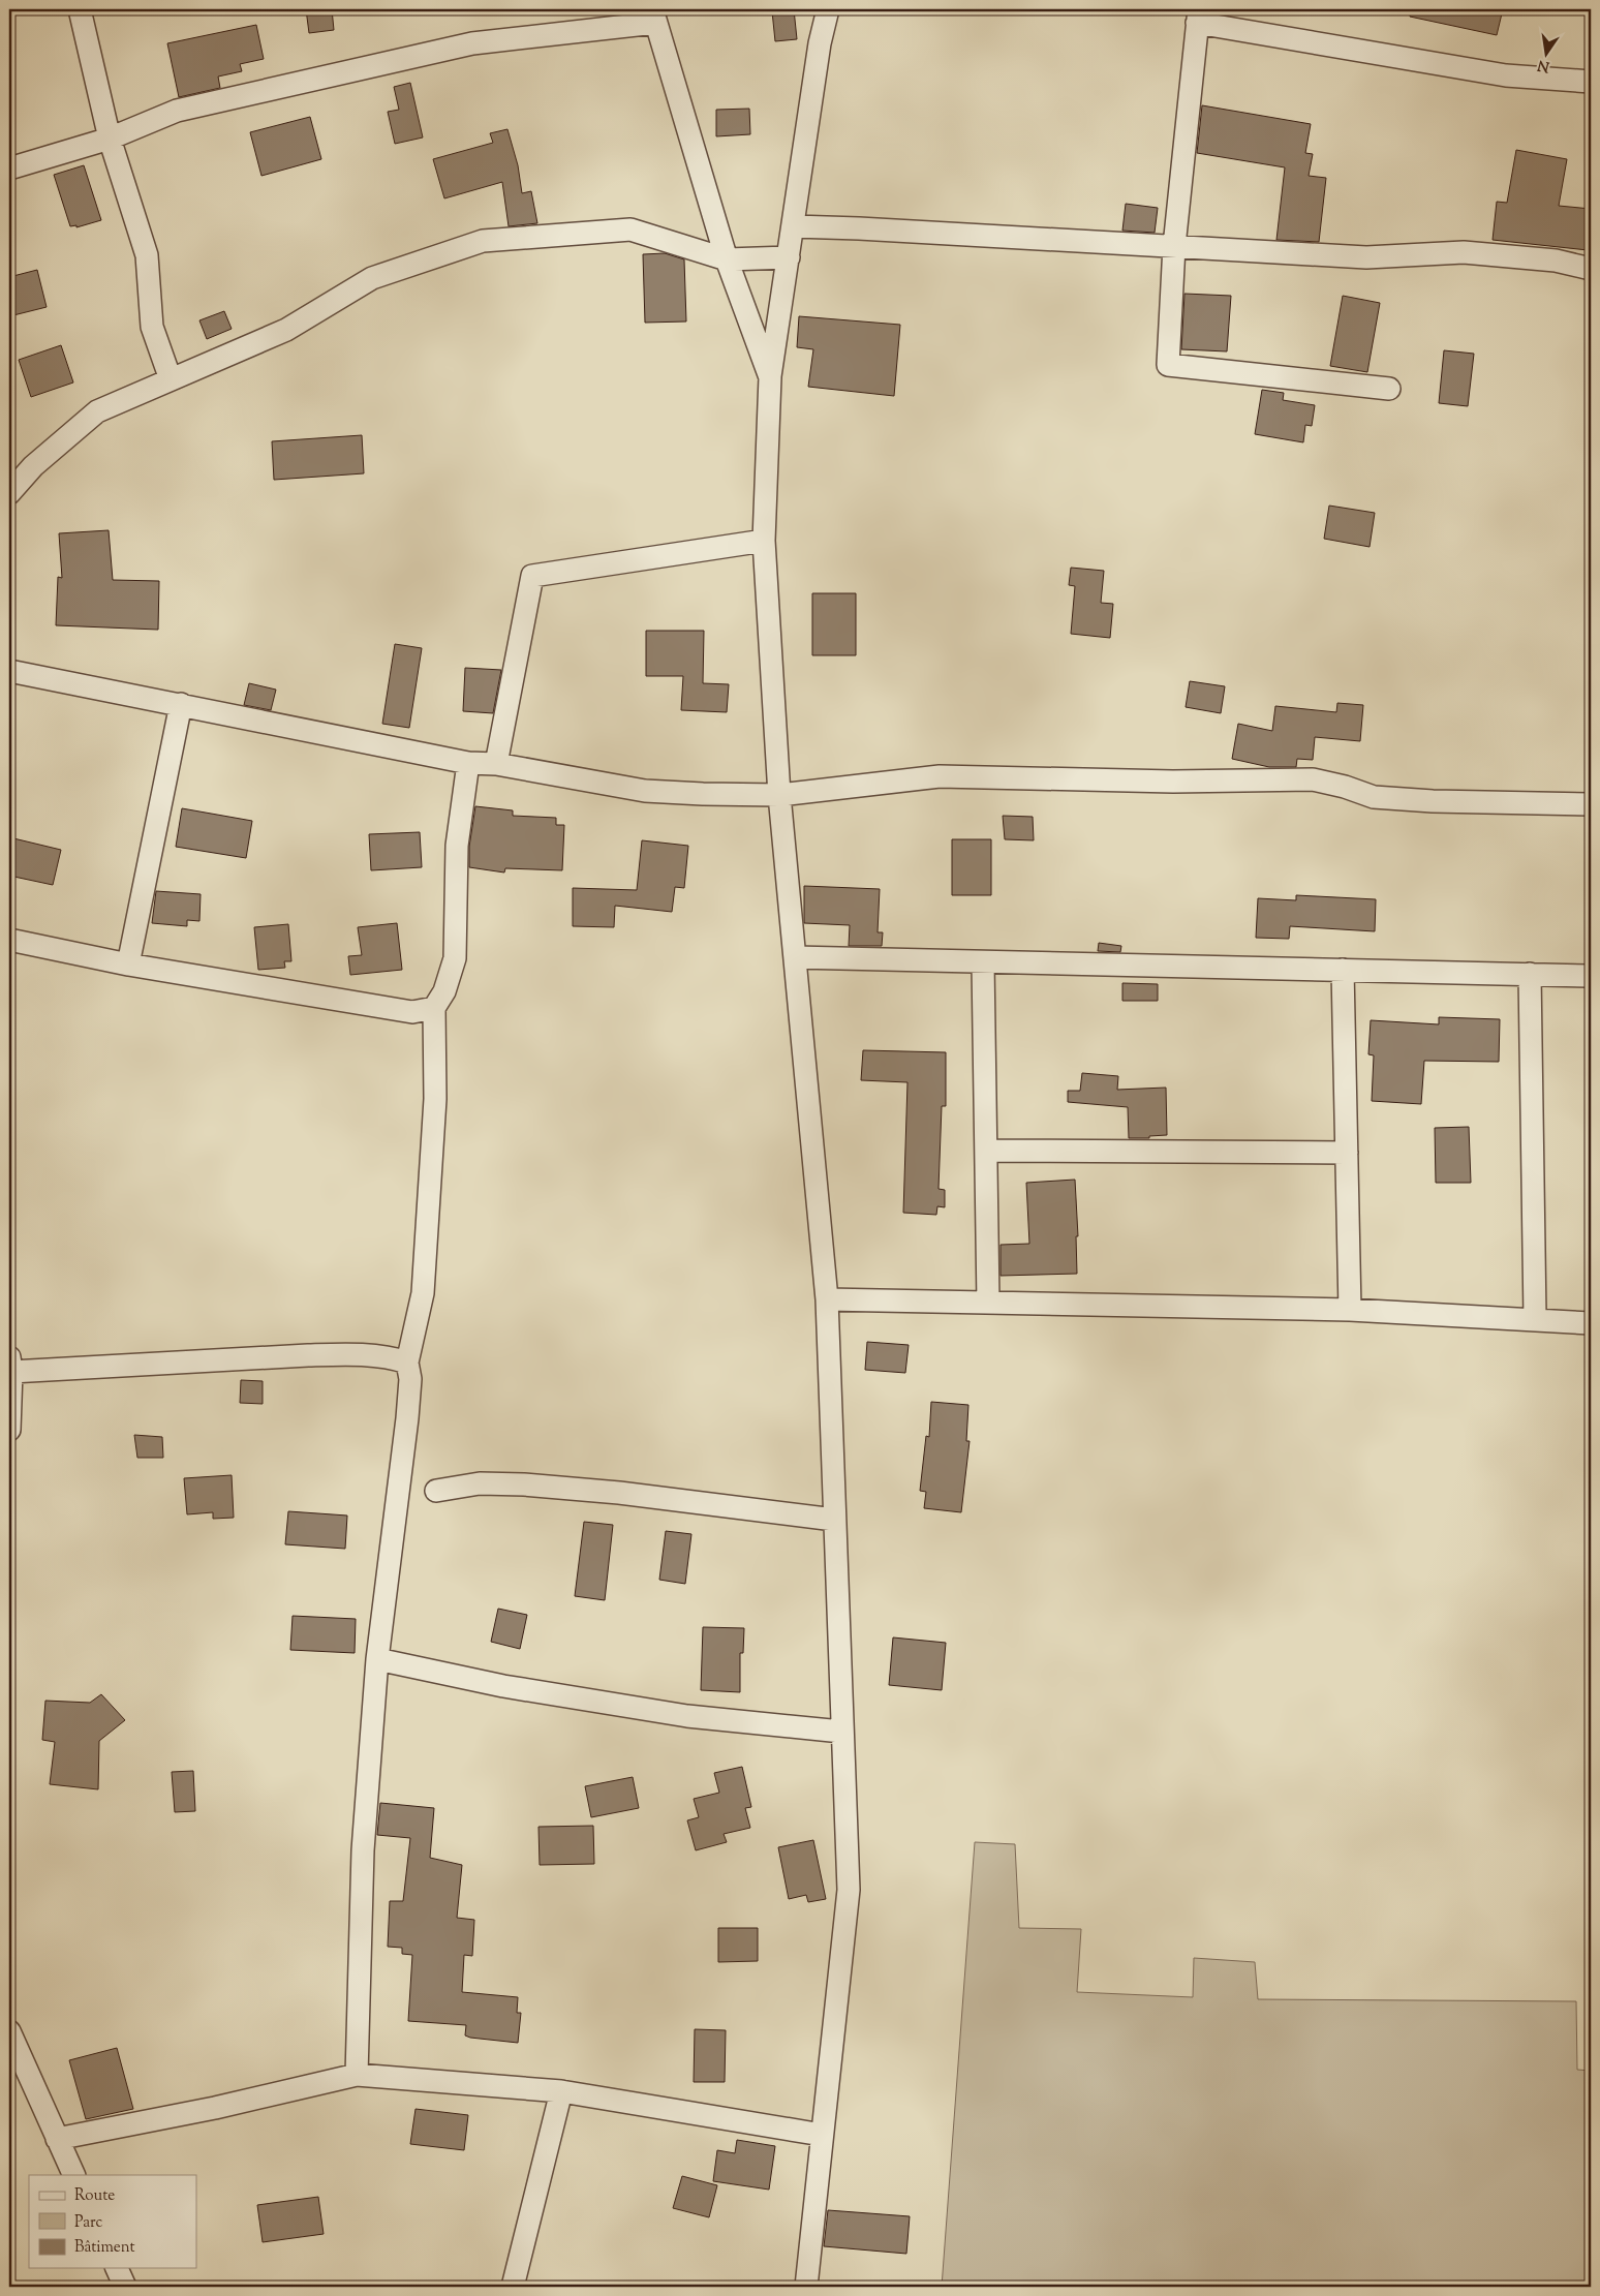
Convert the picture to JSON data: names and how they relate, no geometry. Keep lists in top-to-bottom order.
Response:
{
  "legend": ["Route", "Parc", "Bâtiment"],
  "north": "bottom"
}
